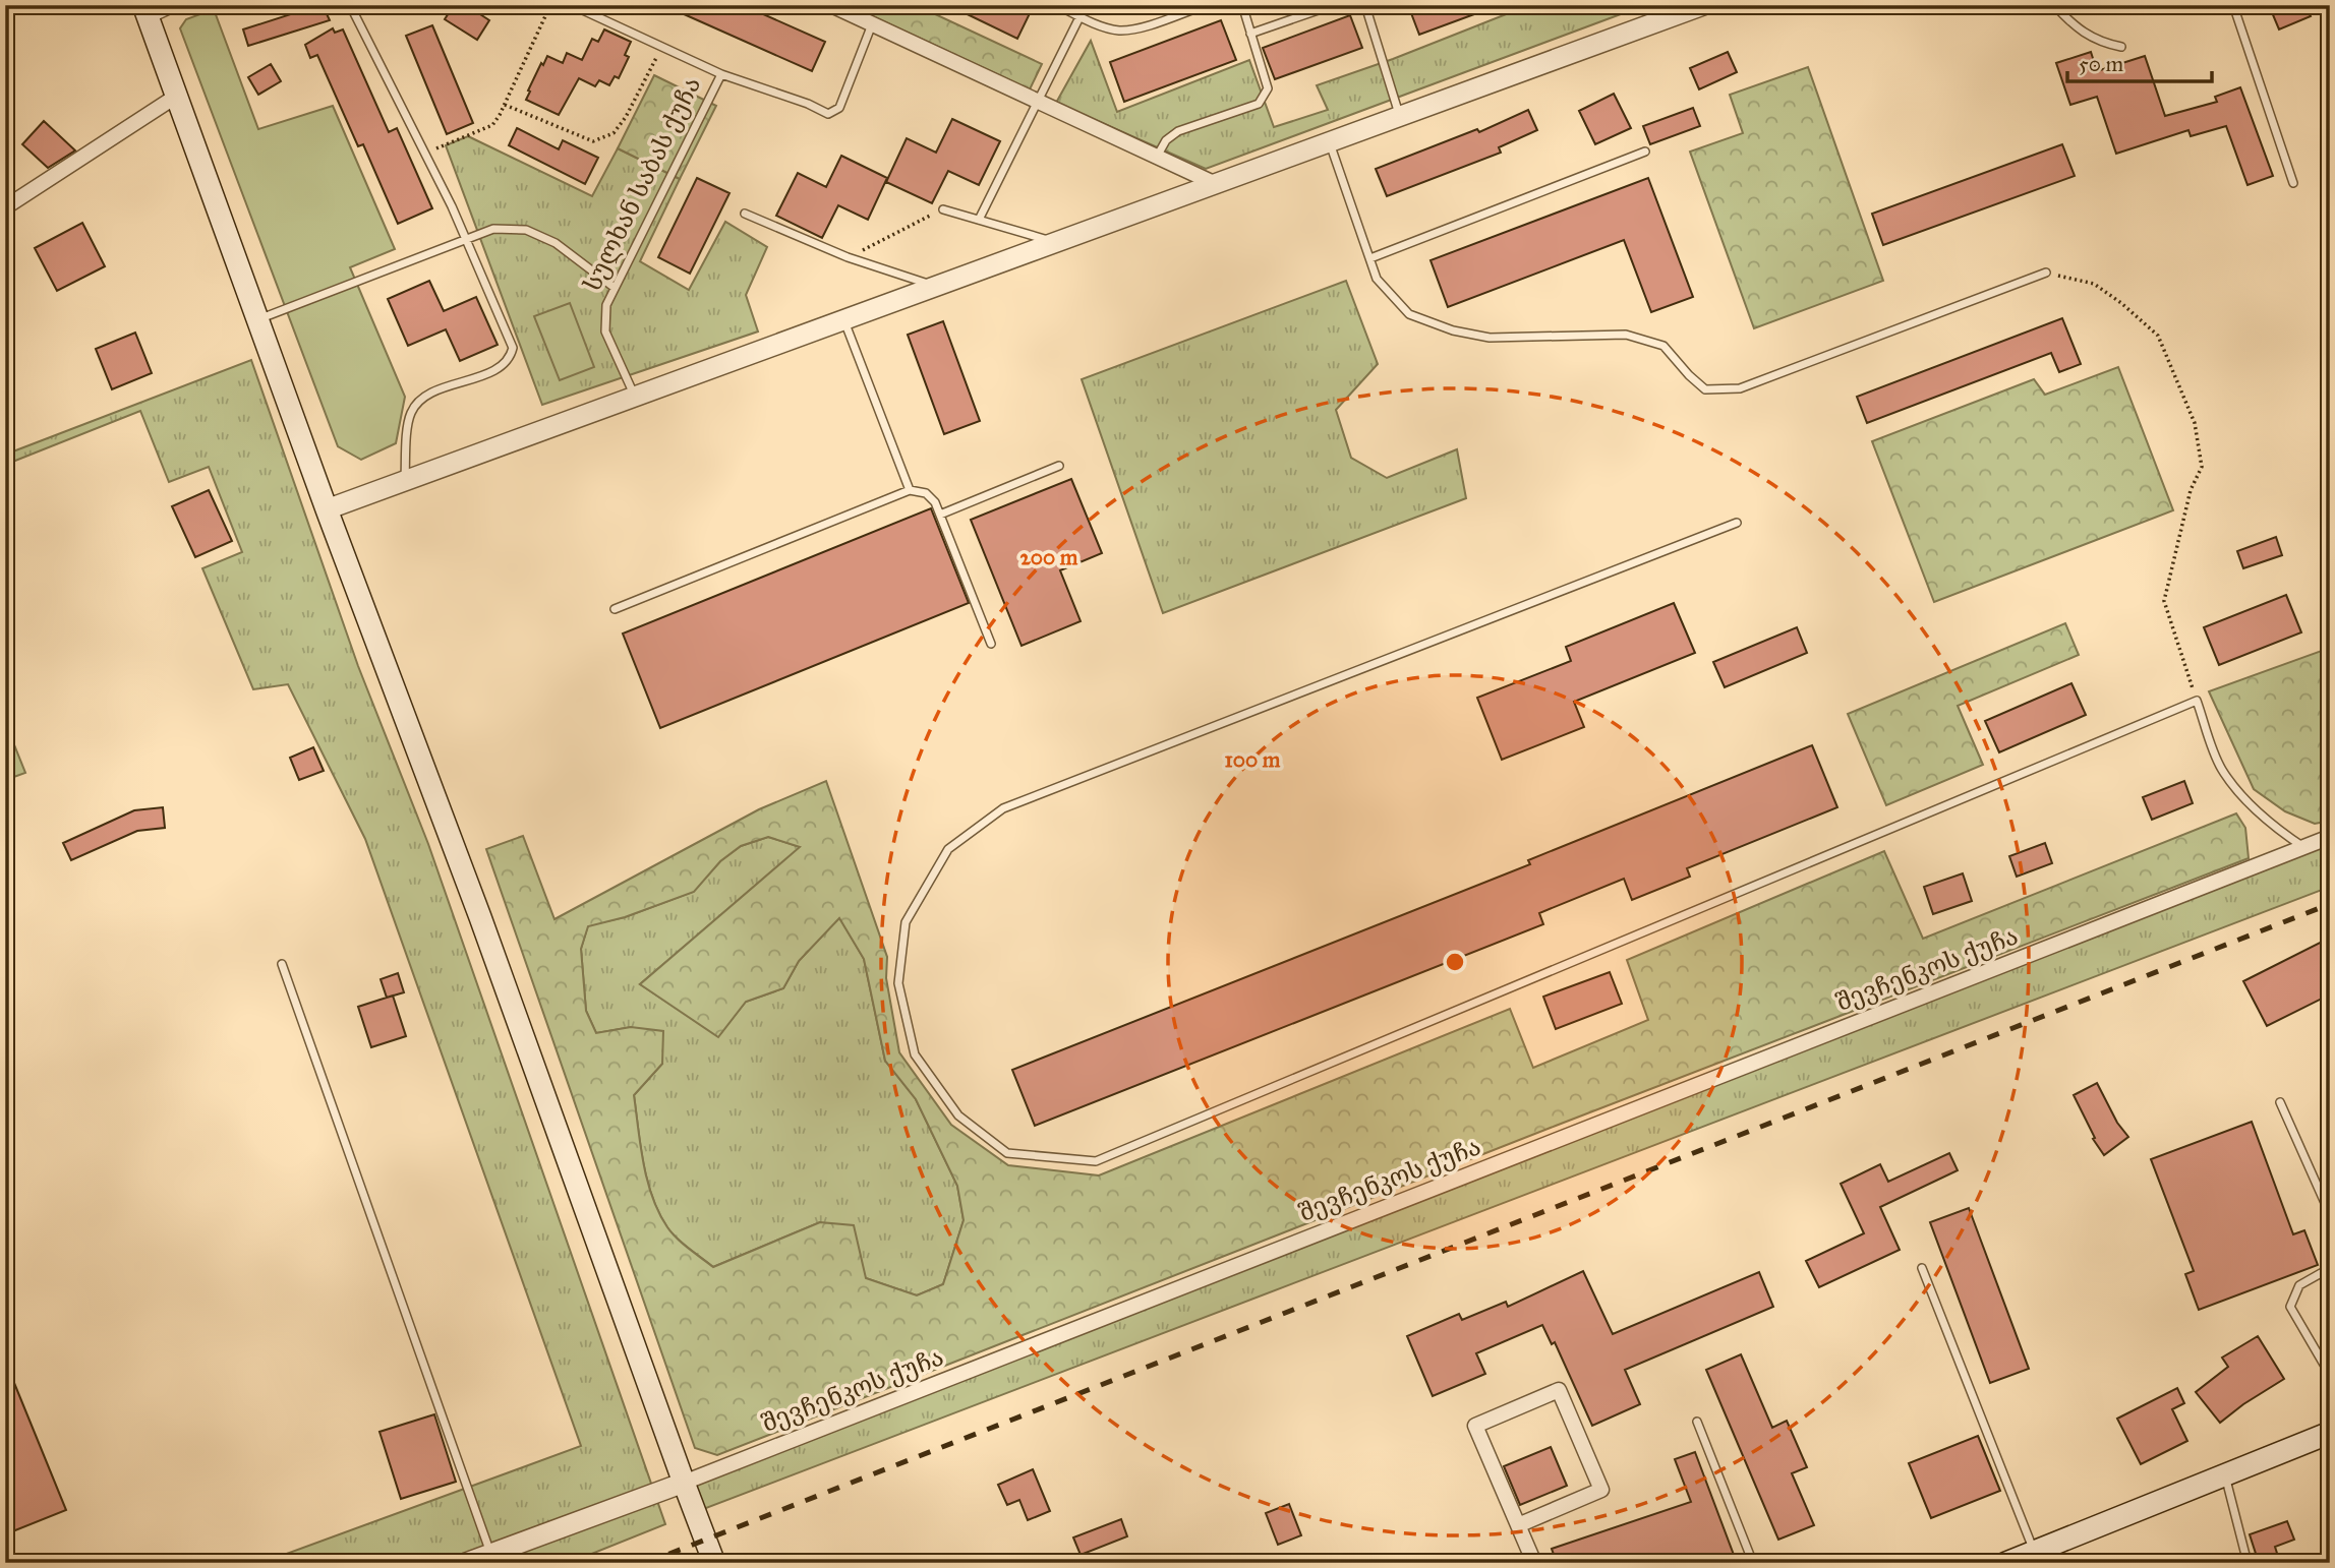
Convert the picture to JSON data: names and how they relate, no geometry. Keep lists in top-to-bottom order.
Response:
{
  "streets": {
    "street": ["შევჩენკოს ქუჩა"],
    "lane": ["სულხან საბას ქუჩა"]
  },
  "scale_bar": "50 m",
  "rings": ["200 m", "100 m"]
}
